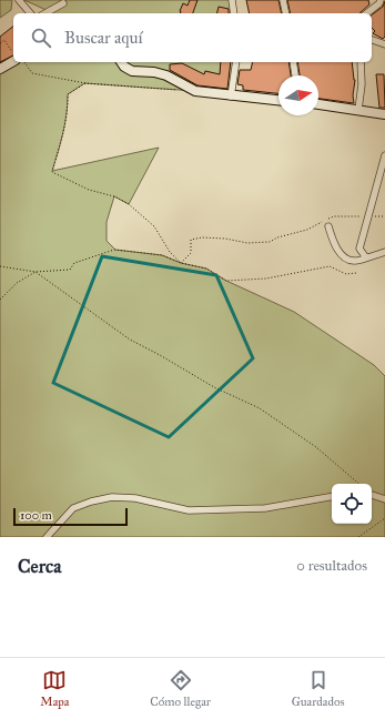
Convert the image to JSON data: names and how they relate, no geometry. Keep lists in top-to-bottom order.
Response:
{
  "scale_bar": "100 m",
  "north": "right",
  "page": {
    "search": "Buscar aquí",
    "scale": "100 m",
    "heading": ["Cerca", "0 resultados"],
    "nav": ["Mapa", "Cómo llegar", "Guardados"]
  }
}
